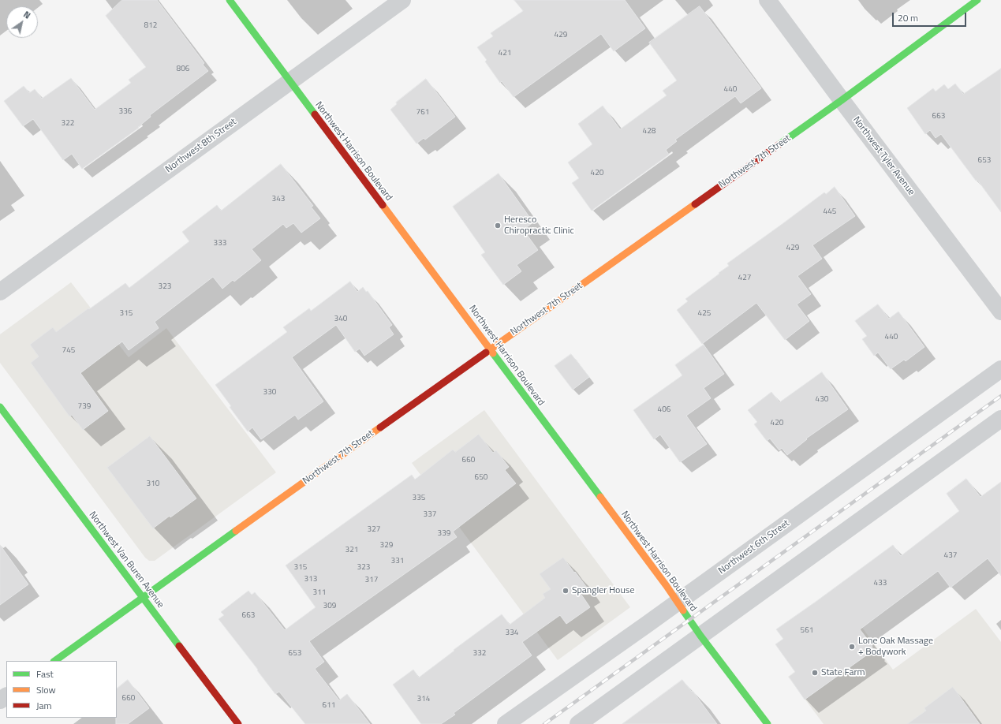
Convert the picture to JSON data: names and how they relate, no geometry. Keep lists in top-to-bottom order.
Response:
{
  "streets": {
    "main road": ["Northwest Harrison Boulevard", "Northwest 7th Street", "Northwest Van Buren Avenue"],
    "street": ["Northwest 8th Street", "Northwest Tyler Avenue", "Northwest 6th Street"]
  },
  "crossings": [
    ["Northwest 8th Street", "Northwest Harrison Boulevard"],
    ["Northwest Harrison Boulevard", "Northwest 7th Street"],
    ["Northwest Harrison Boulevard", "Northwest 6th Street"],
    ["Northwest Tyler Avenue", "Northwest 7th Street"],
    ["Northwest 7th Street", "Northwest Van Buren Avenue"]
  ],
  "places": [
    "Heresco Chiropractic Clinic",
    "Spangler House",
    "Lone Oak Massage + Bodywork",
    "State Farm"
  ],
  "house_numbers": [
    "812",
    "429",
    "421",
    "806",
    "440",
    "336",
    "761",
    "663",
    "322",
    "428",
    "653",
    "420",
    "343",
    "445",
    "333",
    "429",
    "427",
    "323",
    "315",
    "425",
    "340",
    "440",
    "745",
    "330",
    "430",
    "739",
    "406",
    "420",
    "660",
    "650",
    "310",
    "335",
    "337",
    "327",
    "339",
    "329",
    "321",
    "437",
    "331",
    "315",
    "323",
    "313",
    "317",
    "433",
    "311",
    "309",
    "663",
    "561",
    "334",
    "653",
    "332",
    "660",
    "314",
    "611"
  ],
  "legend": ["Fast", "Slow", "Jam"],
  "scale_bar": "20 m",
  "north": "top right"
}
